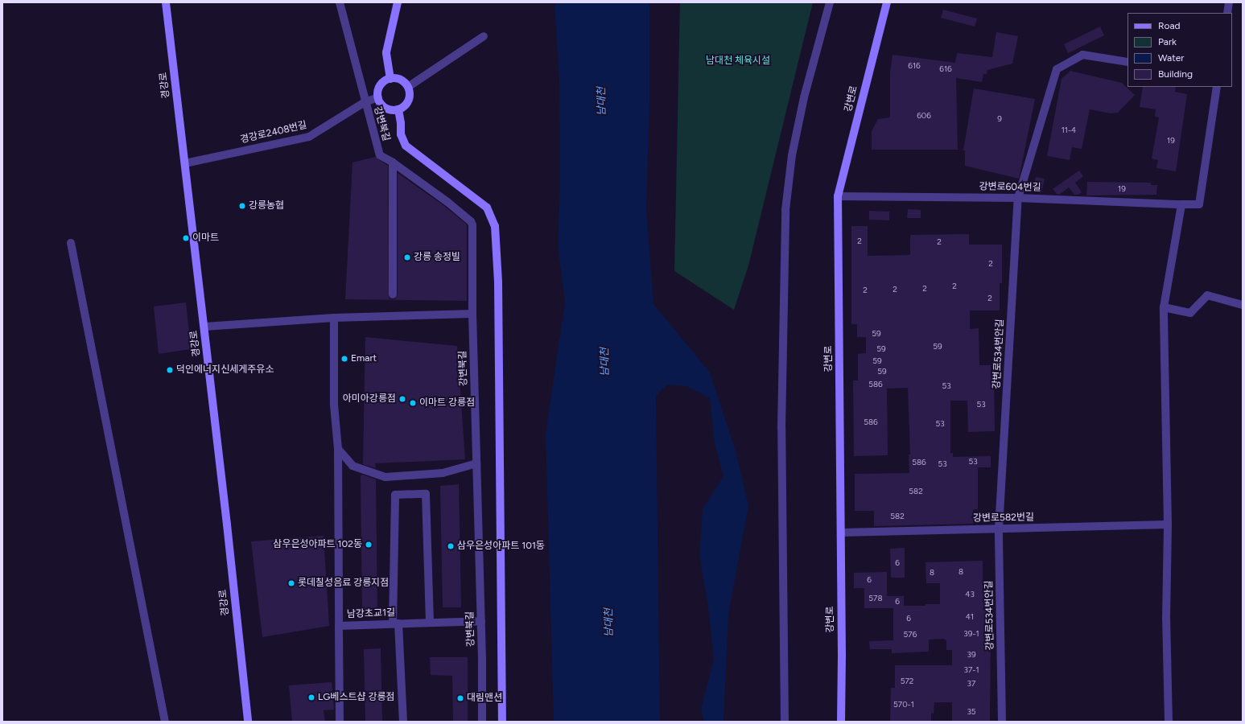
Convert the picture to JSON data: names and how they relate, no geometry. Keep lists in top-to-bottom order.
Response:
{
  "streets": {
    "street": [
      "경강로",
      "강변로",
      "강변북길",
      "경강로2408번길",
      "강변로604번길",
      "강변로534번안길",
      "강변로582번길",
      "남강초교1길"
    ]
  },
  "crossings": [
    ["경강로", "경강로2408번길"],
    ["강변로", "강변로604번길"],
    ["강변로", "강변로582번길"],
    ["강변북길", "경강로2408번길"],
    ["강변북길", "남강초교1길"],
    ["강변로604번길", "강변로534번안길"],
    ["강변로534번안길", "강변로582번길"]
  ],
  "water": ["남대천"],
  "parks": ["남대천 체육시설"],
  "places": [
    "강릉농협",
    "이마트",
    "강릉 송정빌",
    "Emart",
    "덕인에너지신세게주유소",
    "아미아강릉점",
    "이마트 강릉점",
    "삼우은성아파트 102동",
    "삼우은성아파트 101동",
    "롯데칠성음료 강릉지점",
    "LG베스트샵 강릉점",
    "대림맨션"
  ],
  "house_numbers": [
    "616",
    "616",
    "606",
    "9",
    "11-4",
    "19",
    "19",
    "2",
    "2",
    "2",
    "2",
    "2",
    "2",
    "2",
    "2",
    "59",
    "59",
    "59",
    "59",
    "59",
    "586",
    "53",
    "53",
    "586",
    "53",
    "53",
    "586",
    "53",
    "582",
    "582",
    "6",
    "8",
    "8",
    "6",
    "43",
    "578",
    "6",
    "41",
    "6",
    "39-1",
    "576",
    "39",
    "37-1",
    "572",
    "37",
    "570-1",
    "35"
  ],
  "legend": [
    "Road",
    "Park",
    "Water",
    "Building"
  ]
}
